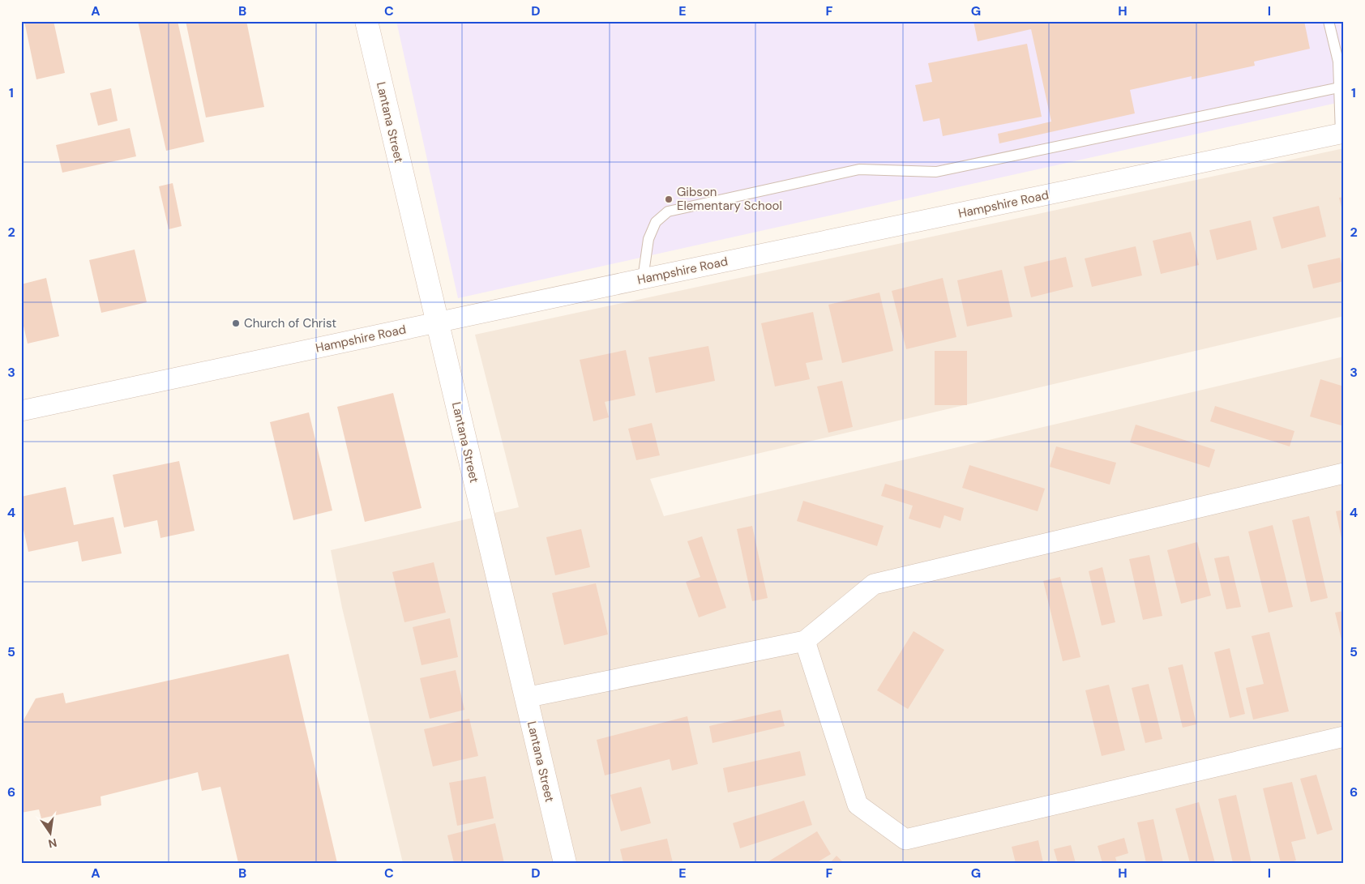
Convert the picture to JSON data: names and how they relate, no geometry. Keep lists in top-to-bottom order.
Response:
{
  "streets": {
    "street": ["Lantana Street", "Hampshire Road"]
  },
  "crossings": [
    ["Lantana Street", "Hampshire Road"]
  ],
  "places": ["Gibson Elementary School", "Church of Christ"],
  "north": "bottom",
  "grid": {
    "columns": [
      "A",
      "B",
      "C",
      "D",
      "E",
      "F",
      "G",
      "H",
      "I"
    ],
    "rows": [
      "1",
      "2",
      "3",
      "4",
      "5",
      "6"
    ]
  }
}
